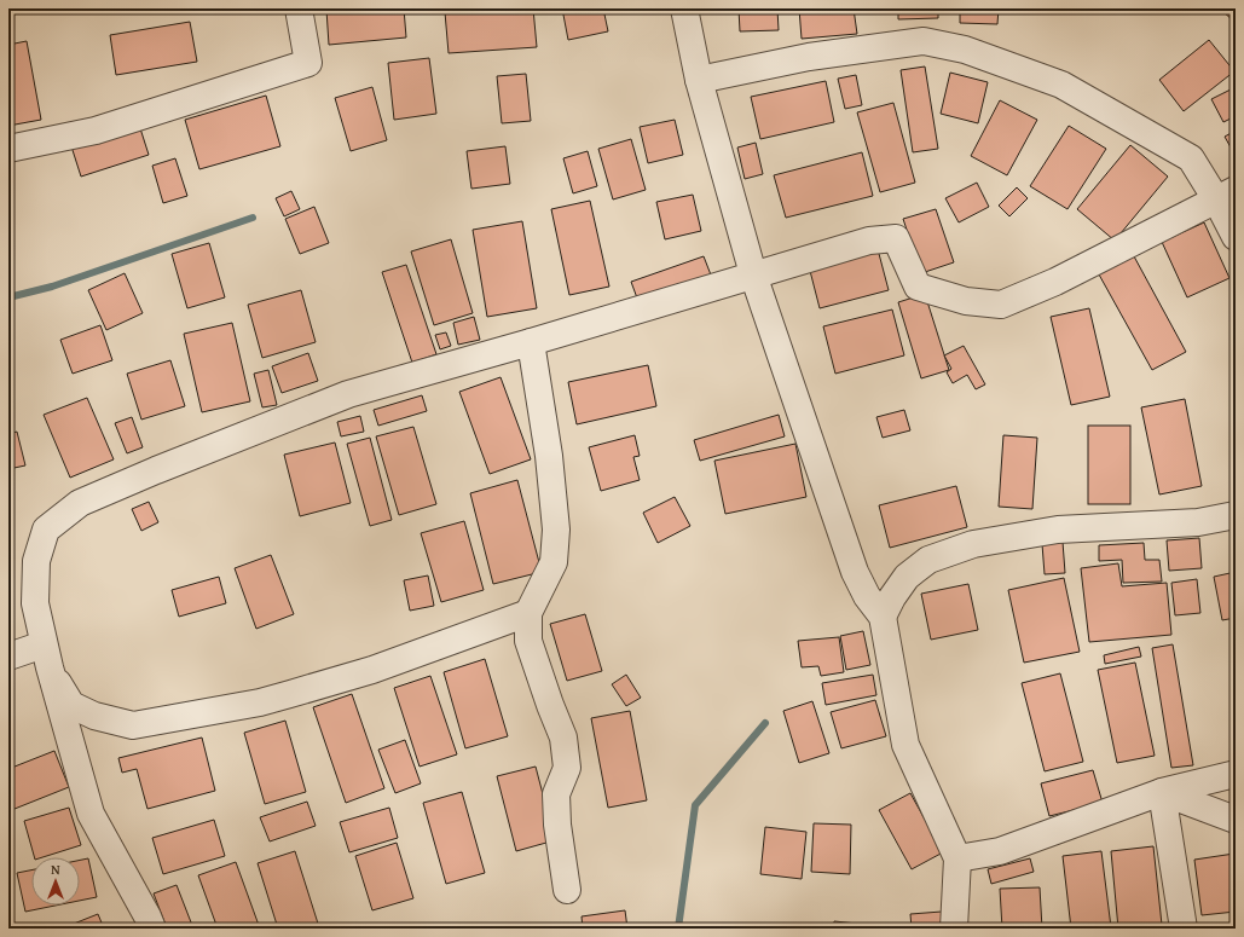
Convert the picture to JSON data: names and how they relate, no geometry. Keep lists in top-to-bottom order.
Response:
{
  "north": "top"
}
